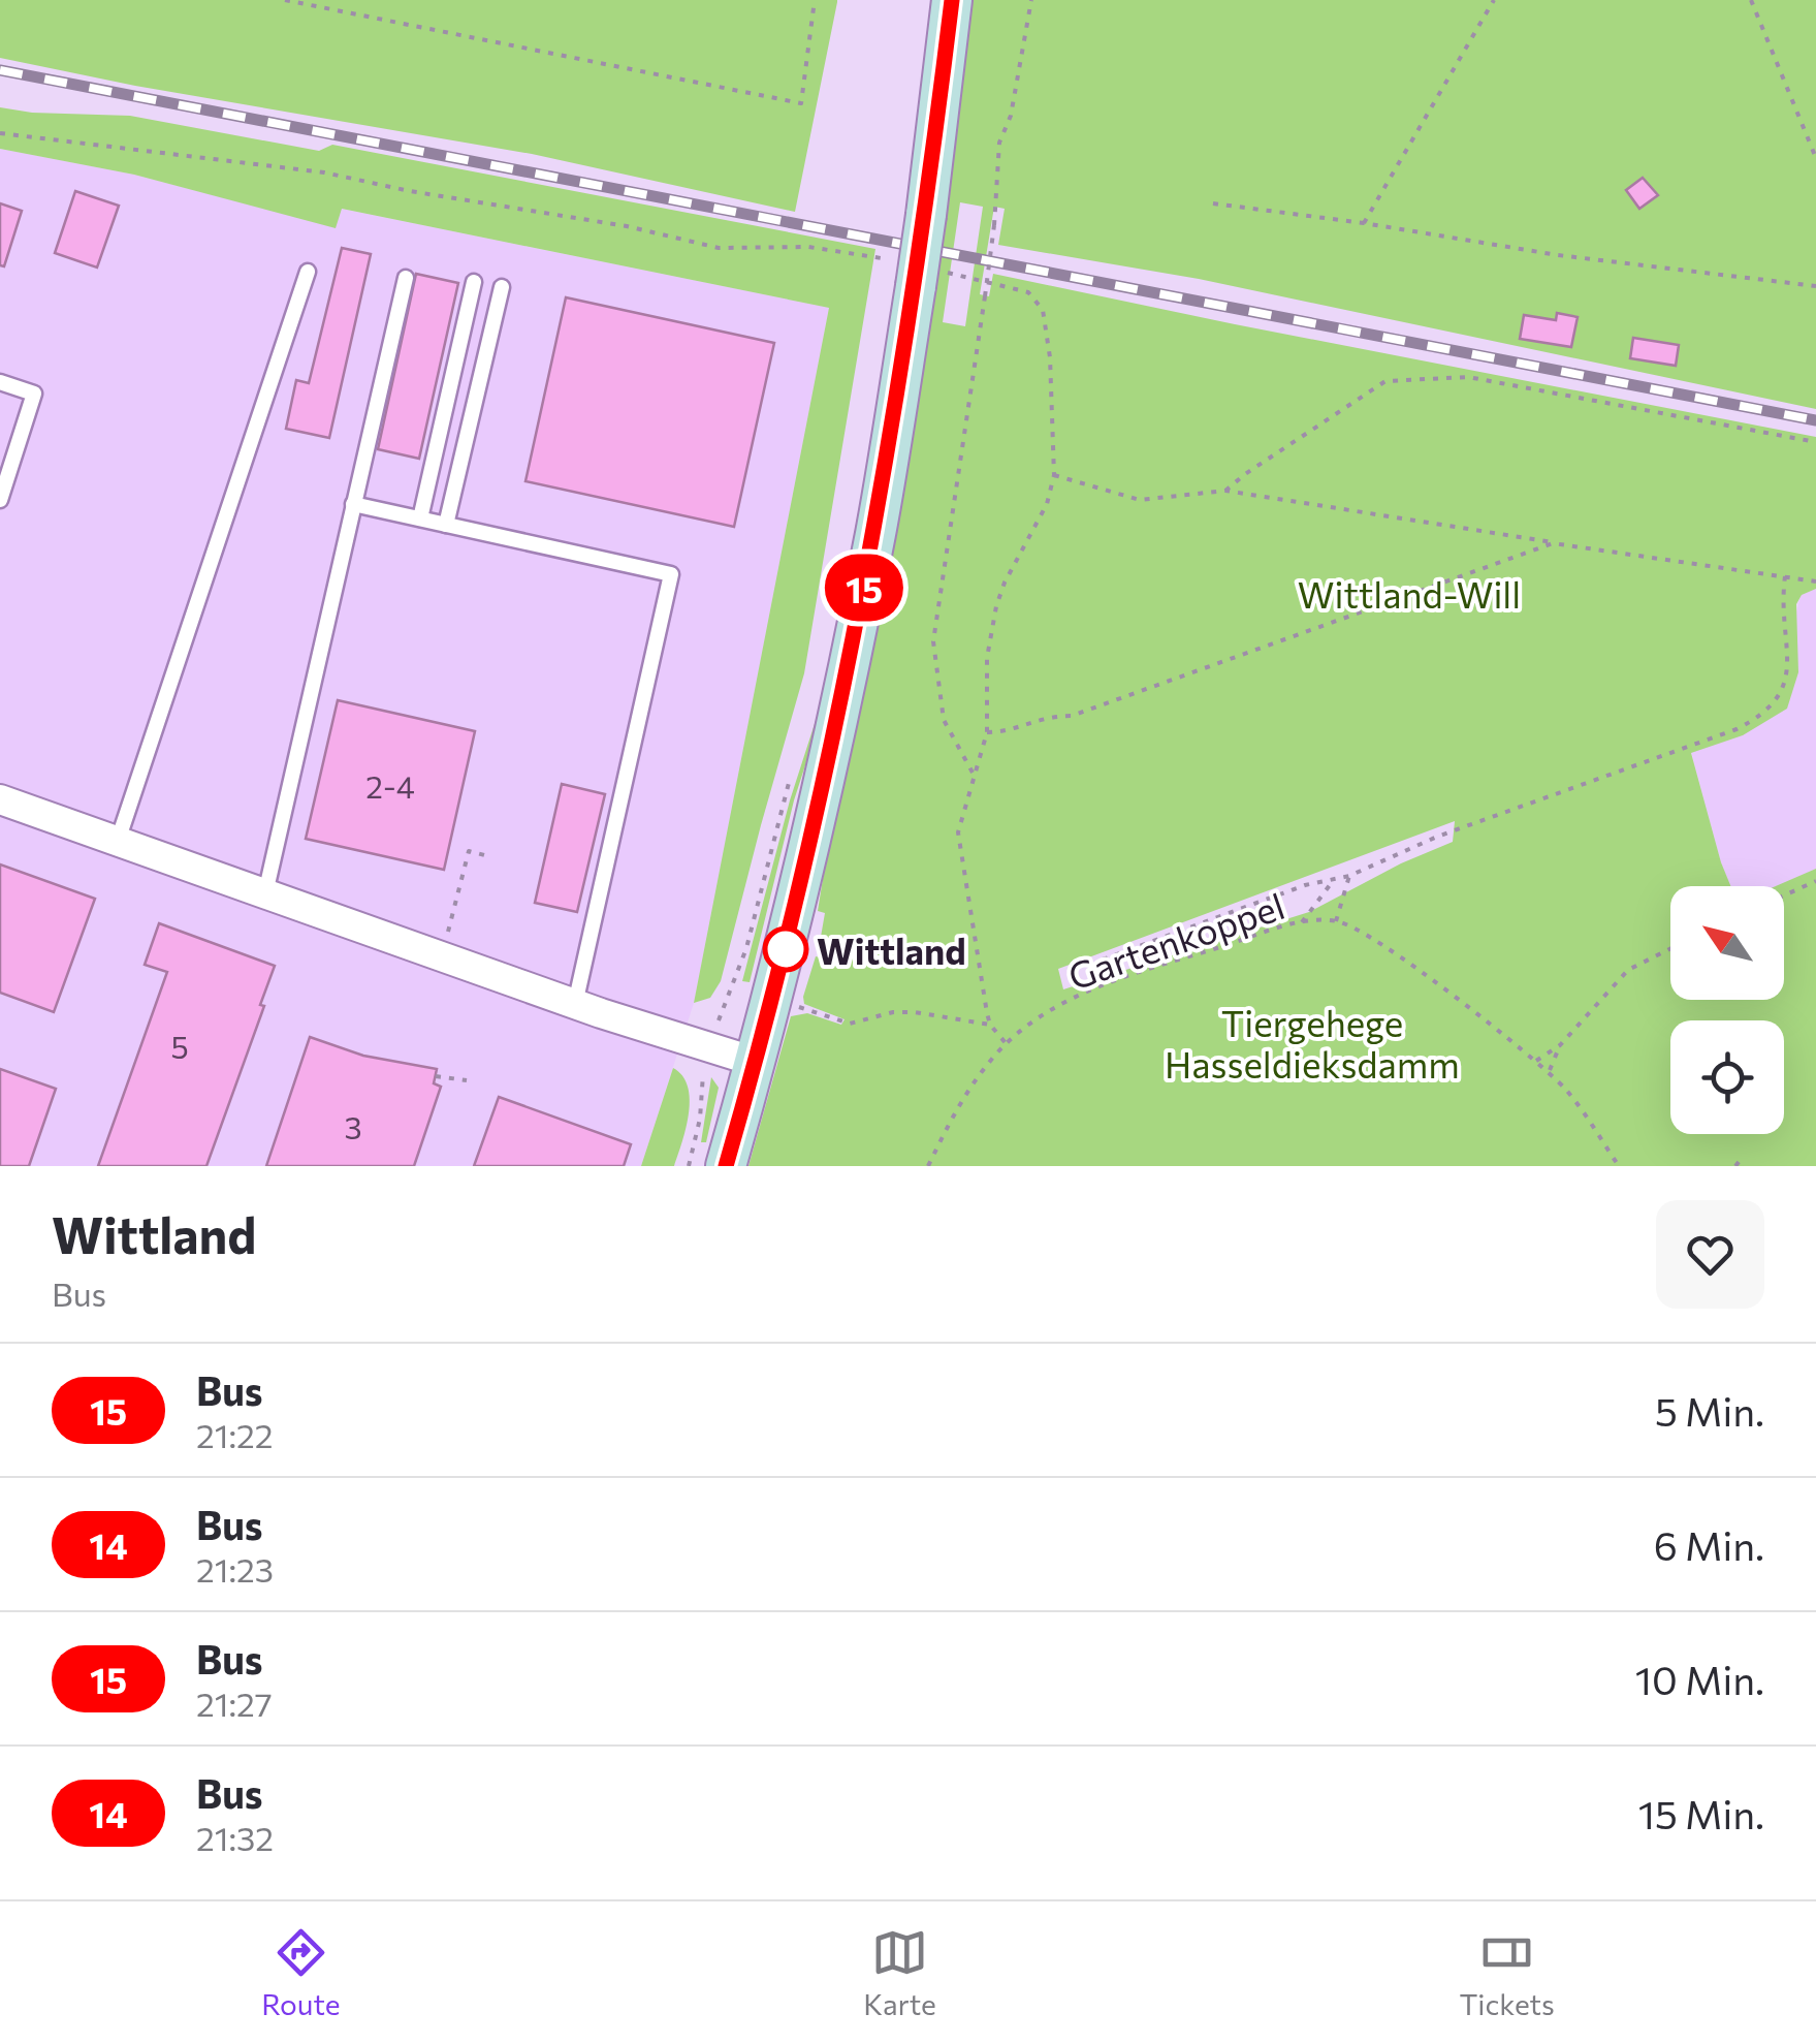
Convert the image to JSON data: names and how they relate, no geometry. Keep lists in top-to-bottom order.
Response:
{
  "streets": {
    "path": ["Gartenkoppel"]
  },
  "parks": ["Wittland-Will", "Tiergehege Hasseldieksdamm"],
  "places": ["Wittland"],
  "lines": ["bus line 15"],
  "house_numbers": ["2-4", "5", "3"],
  "north": "top left",
  "page": {
    "on_map": "15",
    "heading": ["Wittland", "Bus"],
    "list": [
      {
        "mark": "15",
        "name": "Bus",
        "note": "21:22",
        "value": "5 Min."
      },
      {
        "mark": "14",
        "name": "Bus",
        "note": "21:23",
        "value": "6 Min."
      },
      {
        "mark": "15",
        "name": "Bus",
        "note": "21:27",
        "value": "10 Min."
      },
      {
        "mark": "14",
        "name": "Bus",
        "note": "21:32",
        "value": "15 Min."
      }
    ],
    "tabs": ["Route", "Karte", "Tickets"]
  }
}
